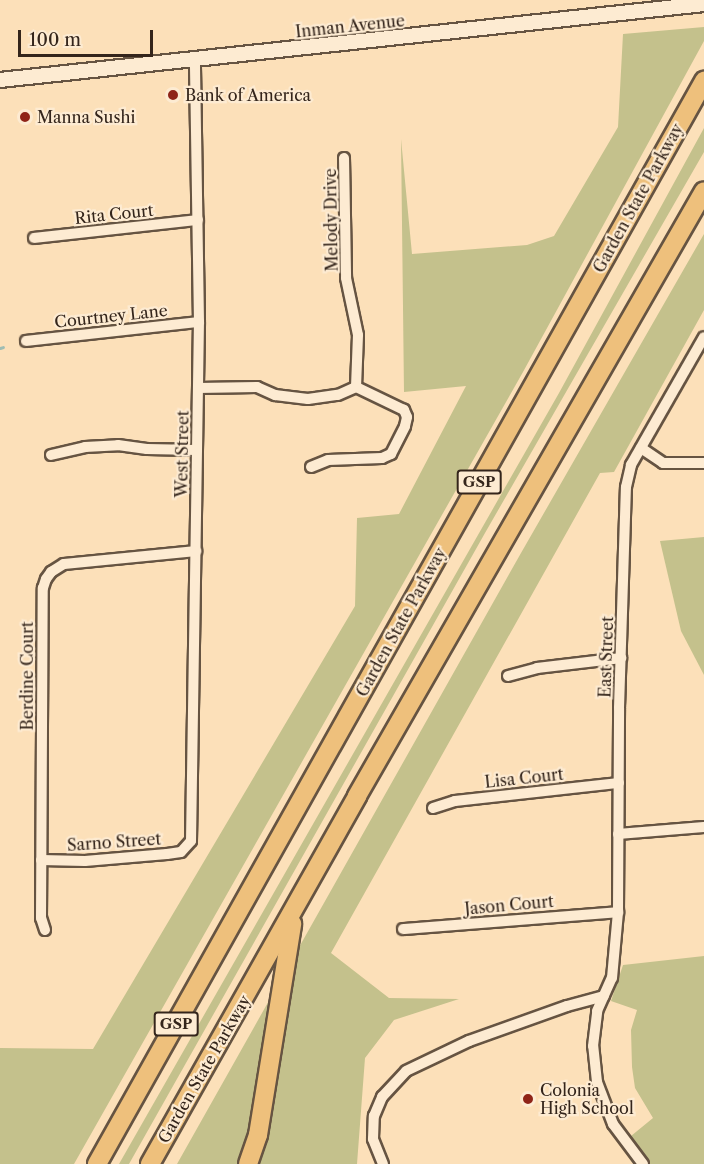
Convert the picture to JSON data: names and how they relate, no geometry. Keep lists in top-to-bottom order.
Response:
{
  "streets": {
    "highway": ["Garden State Parkway", "GSP"],
    "main road": ["Inman Avenue"],
    "street": [
      "Rita Court",
      "Melody Drive",
      "Courtney Lane",
      "West Street",
      "East Street",
      "Berdine Court",
      "Lisa Court",
      "Sarno Street",
      "Jason Court"
    ]
  },
  "crossings": [
    ["Inman Avenue", "West Street"],
    ["Rita Court", "West Street"],
    ["Courtney Lane", "West Street"],
    ["West Street", "Berdine Court"],
    ["West Street", "Sarno Street"],
    ["East Street", "Lisa Court"],
    ["East Street", "Jason Court"],
    ["Berdine Court", "Sarno Street"]
  ],
  "places": ["Bank of America", "Manna Sushi", "Colonia High School"],
  "scale_bar": "100 m"
}
